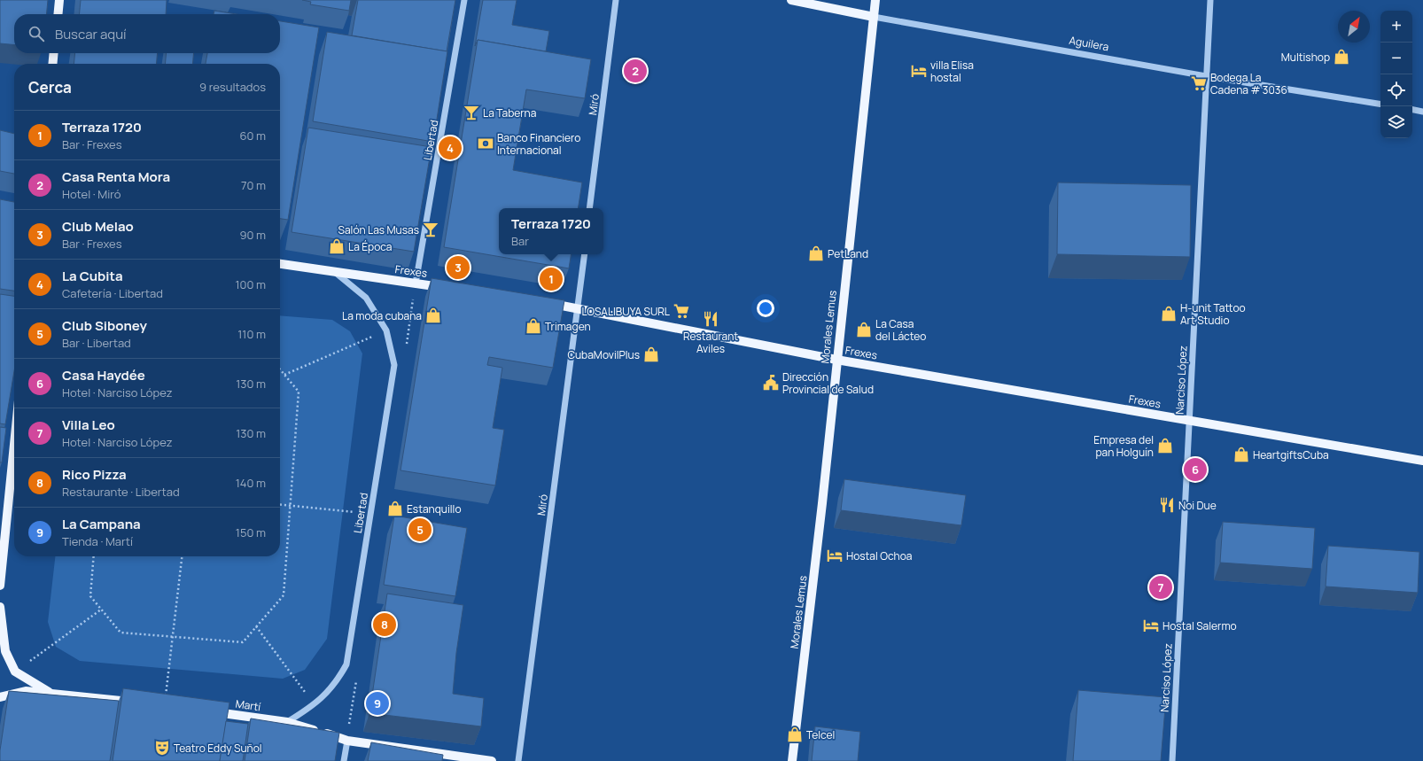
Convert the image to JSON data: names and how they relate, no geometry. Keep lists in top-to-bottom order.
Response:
{
  "streets": {
    "main road": [
      "Aguilera",
      "Frexes",
      "Morales Lemus",
      "Martí"
    ],
    "street": ["Miró", "Libertad", "Narciso López"]
  },
  "crossings": [
    ["Aguilera", "Morales Lemus"],
    ["Aguilera", "Narciso López"],
    ["Miró", "Frexes"],
    ["Libertad", "Frexes"],
    ["Libertad", "Martí"],
    ["Frexes", "Morales Lemus"],
    ["Frexes", "Narciso López"]
  ],
  "places": {
    "shop": [
      "Multishop",
      "La Época",
      "PetLand",
      "H-unit Tattoo Art Studio",
      "La moda cubana",
      "Trimagen",
      "La Casa del Lácteo",
      "CubaMovilPlus",
      "Empresa del pan Holguín",
      "HeartgiftsCuba",
      "Estanquillo",
      "Telcel"
    ],
    "hotel": ["villa Elisa hostal", "Hostal Ochoa", "Hostal Salermo"],
    "supermarket": ["Bodega La Cadena # 3036", "LOSALIBUYA SURL"],
    "bar": ["La Taberna", "Salón Las Musas"],
    "bank": ["Banco Financiero Internacional"],
    "restaurant": ["Restaurant Aviles", "Noi Due"],
    "public building": ["Dirección Provincial de Salud"],
    "theatre": ["Teatro Eddy Suñol"]
  },
  "north": "top right",
  "page": {
    "map_buttons": ["+", "−"],
    "search": "Buscar aquí",
    "pins": [
      "2",
      "4",
      "3",
      "1",
      "6",
      "5",
      "7",
      "8",
      "9"
    ],
    "heading": ["Cerca", "9 resultados"],
    "list": [
      {
        "mark": "1",
        "name": "Terraza 1720",
        "note": "Bar · Frexes",
        "value": "60 m"
      },
      {
        "mark": "2",
        "name": "Casa Renta Mora",
        "note": "Hotel · Miró",
        "value": "70 m"
      },
      {
        "mark": "3",
        "name": "Club Melao",
        "note": "Bar · Frexes",
        "value": "90 m"
      },
      {
        "mark": "4",
        "name": "La Cubita",
        "note": "Cafetería · Libertad",
        "value": "100 m"
      },
      {
        "mark": "5",
        "name": "Club Siboney",
        "note": "Bar · Libertad",
        "value": "110 m"
      },
      {
        "mark": "6",
        "name": "Casa Haydée",
        "note": "Hotel · Narciso López",
        "value": "130 m"
      },
      {
        "mark": "7",
        "name": "Villa Leo",
        "note": "Hotel · Narciso López",
        "value": "130 m"
      },
      {
        "mark": "8",
        "name": "Rico Pizza",
        "note": "Restaurante · Libertad",
        "value": "140 m"
      },
      {
        "mark": "9",
        "name": "La Campana",
        "note": "Tienda · Martí",
        "value": "150 m"
      }
    ],
    "popup": ["Terraza 1720", "Bar"]
  }
}
